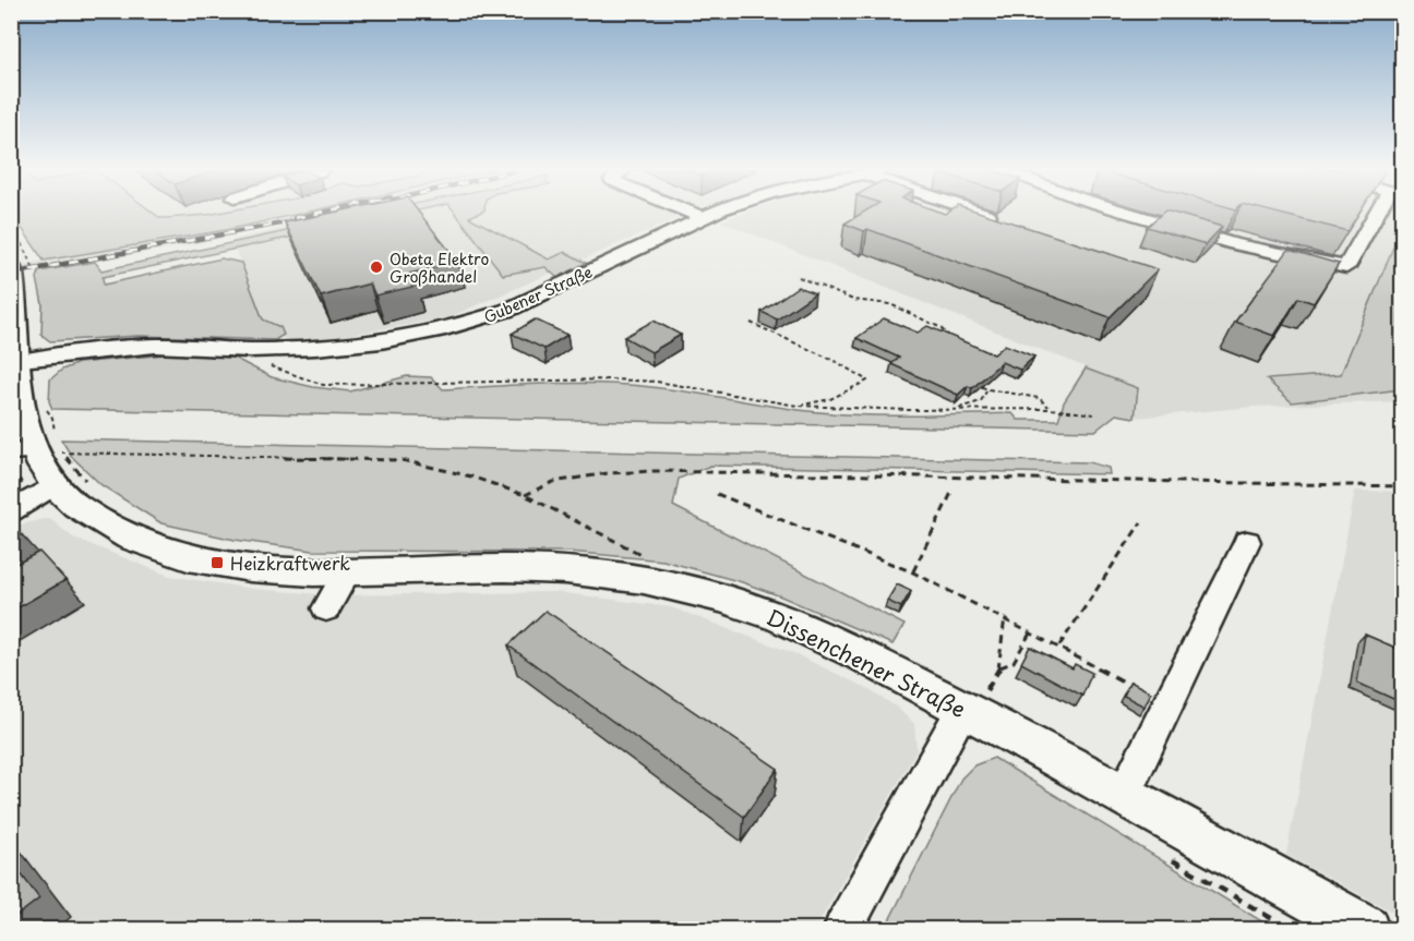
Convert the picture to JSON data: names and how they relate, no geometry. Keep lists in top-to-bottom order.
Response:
{
  "streets": {
    "main road": ["Dissenchener Straße"],
    "street": ["Gubener Straße"]
  },
  "crossings": [
    ["Gubener Straße", "Dissenchener Straße"]
  ],
  "places": {
    "other": ["Obeta Elektro Großhandel"],
    "transit": ["Heizkraftwerk"]
  }
}
